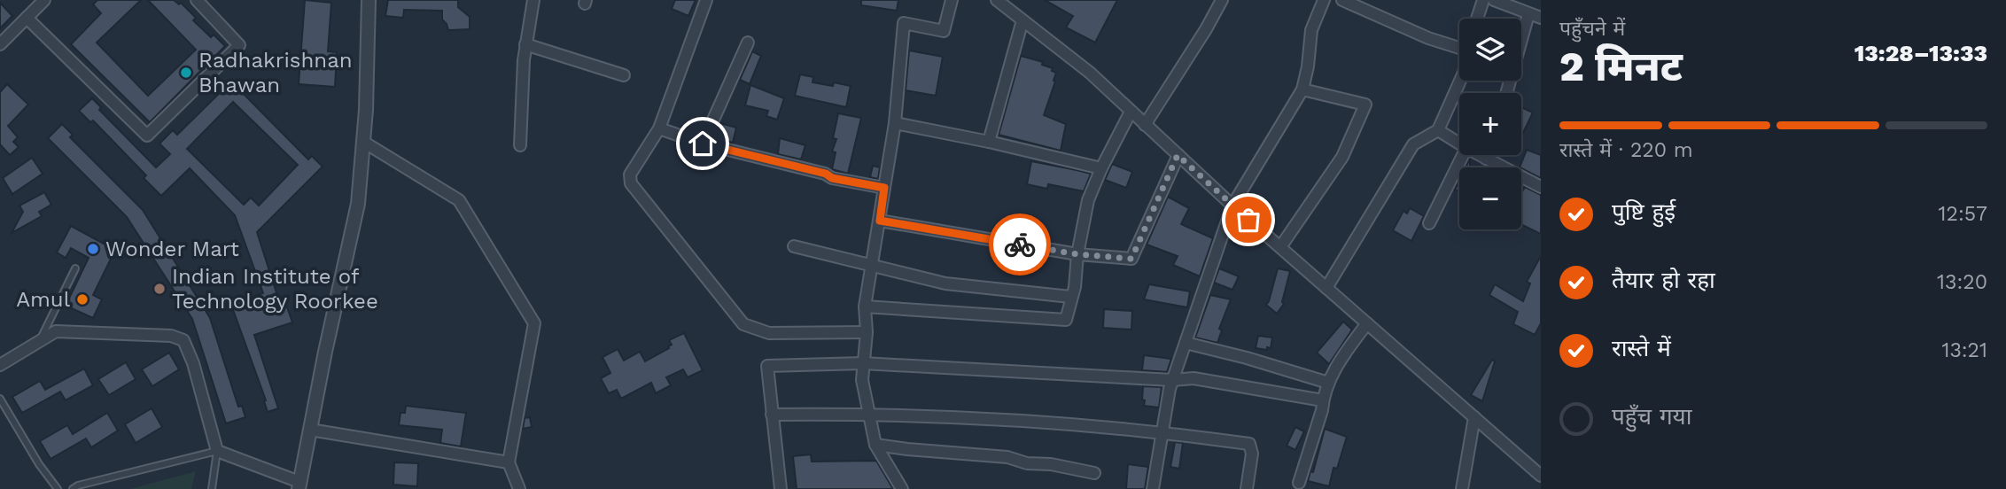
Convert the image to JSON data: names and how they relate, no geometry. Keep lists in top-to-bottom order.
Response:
{
  "places": [
    "Radhakrishnan Bhawan",
    "Wonder Mart",
    "Indian Institute of Technology Roorkee",
    "Amul"
  ],
  "page": {
    "heading": ["2 मिनट", "पहुँचने में", "13:28–13:33"],
    "map_buttons": ["+", "−"],
    "bar": "रास्ते में · 220 m",
    "list": [
      ["पुष्टि हुई", "12:57"],
      ["तैयार हो रहा", "13:20"],
      ["रास्ते में", "13:21"],
      "पहुँच गया"
    ]
  }
}
